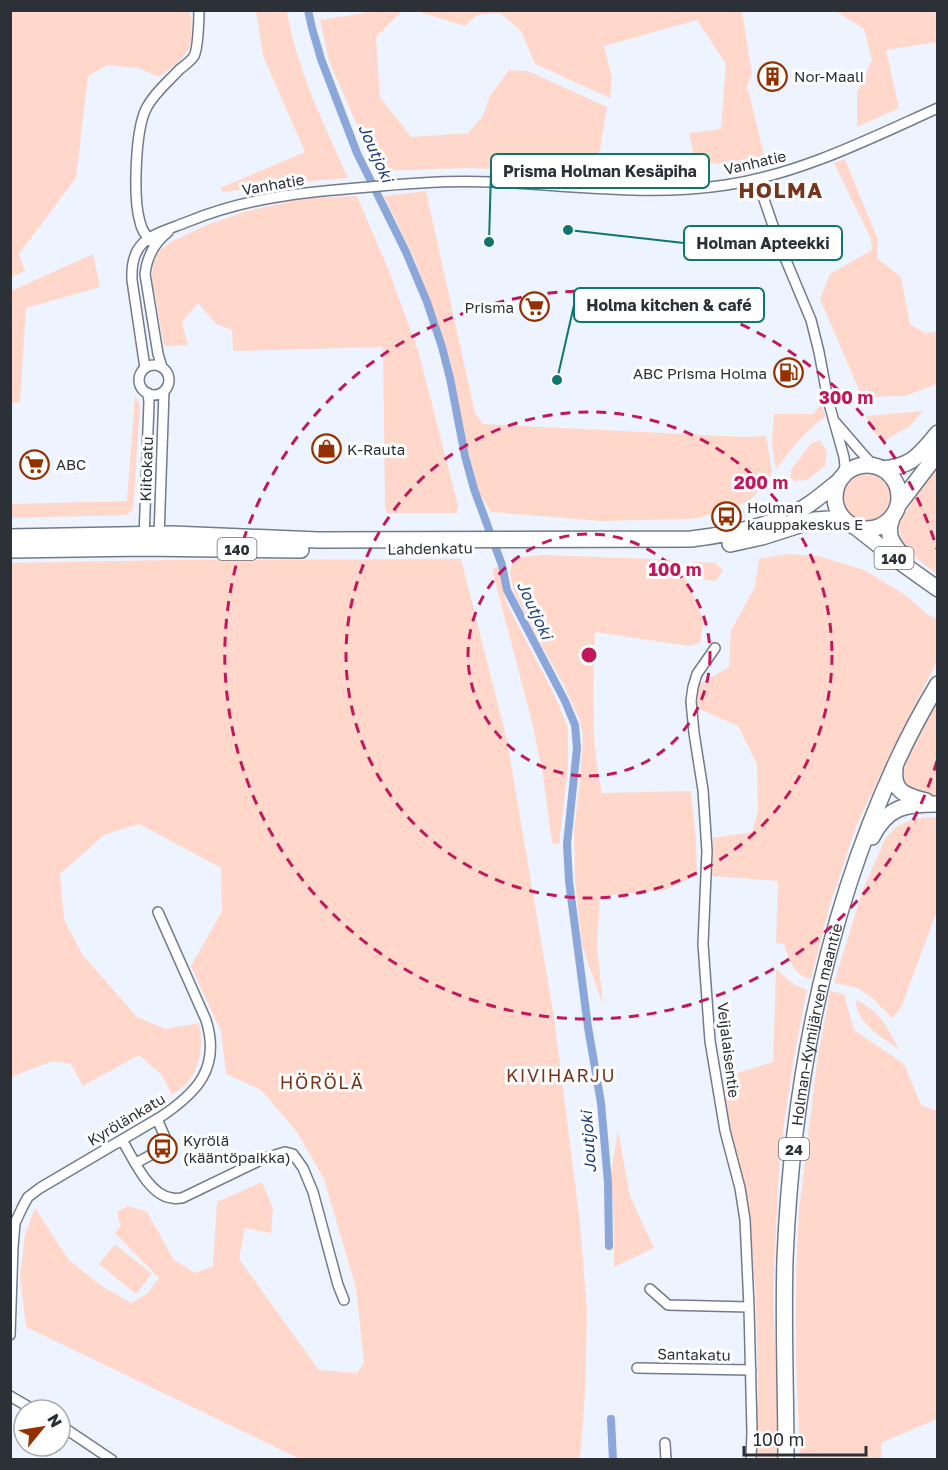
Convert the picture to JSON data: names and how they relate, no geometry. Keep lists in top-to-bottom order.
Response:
{
  "streets": {
    "main road": [
      "Lahdenkatu",
      "140",
      "Holman–Kymijärven maantie",
      "24"
    ],
    "street": [
      "Vanhatie",
      "Kiitokatu",
      "Veijalaisentie",
      "Kyrölänkatu",
      "Santakatu"
    ]
  },
  "crossings": [
    ["Kiitokatu", "Lahdenkatu"],
    ["Lahdenkatu", "140"],
    ["Veijalaisentie", "Santakatu"]
  ],
  "districts": ["HOLMA", "KIVIHARJU", "HÖRÖLÄ"],
  "water": ["Joutjoki"],
  "places": {
    "building": ["Nor-Maali"],
    "other": ["Holman Apteekki", "Prisma Holman Kesäpiha", "Holma kitchen & café"],
    "supermarket": ["Prisma", "ABC"],
    "fuel station": ["ABC Prisma Holma"],
    "shop": ["K-Rauta"],
    "bus stop": ["Holman kauppakeskus E", "Kyrölä (kääntöpaikka)"]
  },
  "scale_bar": "100 m",
  "north": "top right",
  "rings": ["300 m", "200 m", "100 m"]
}
